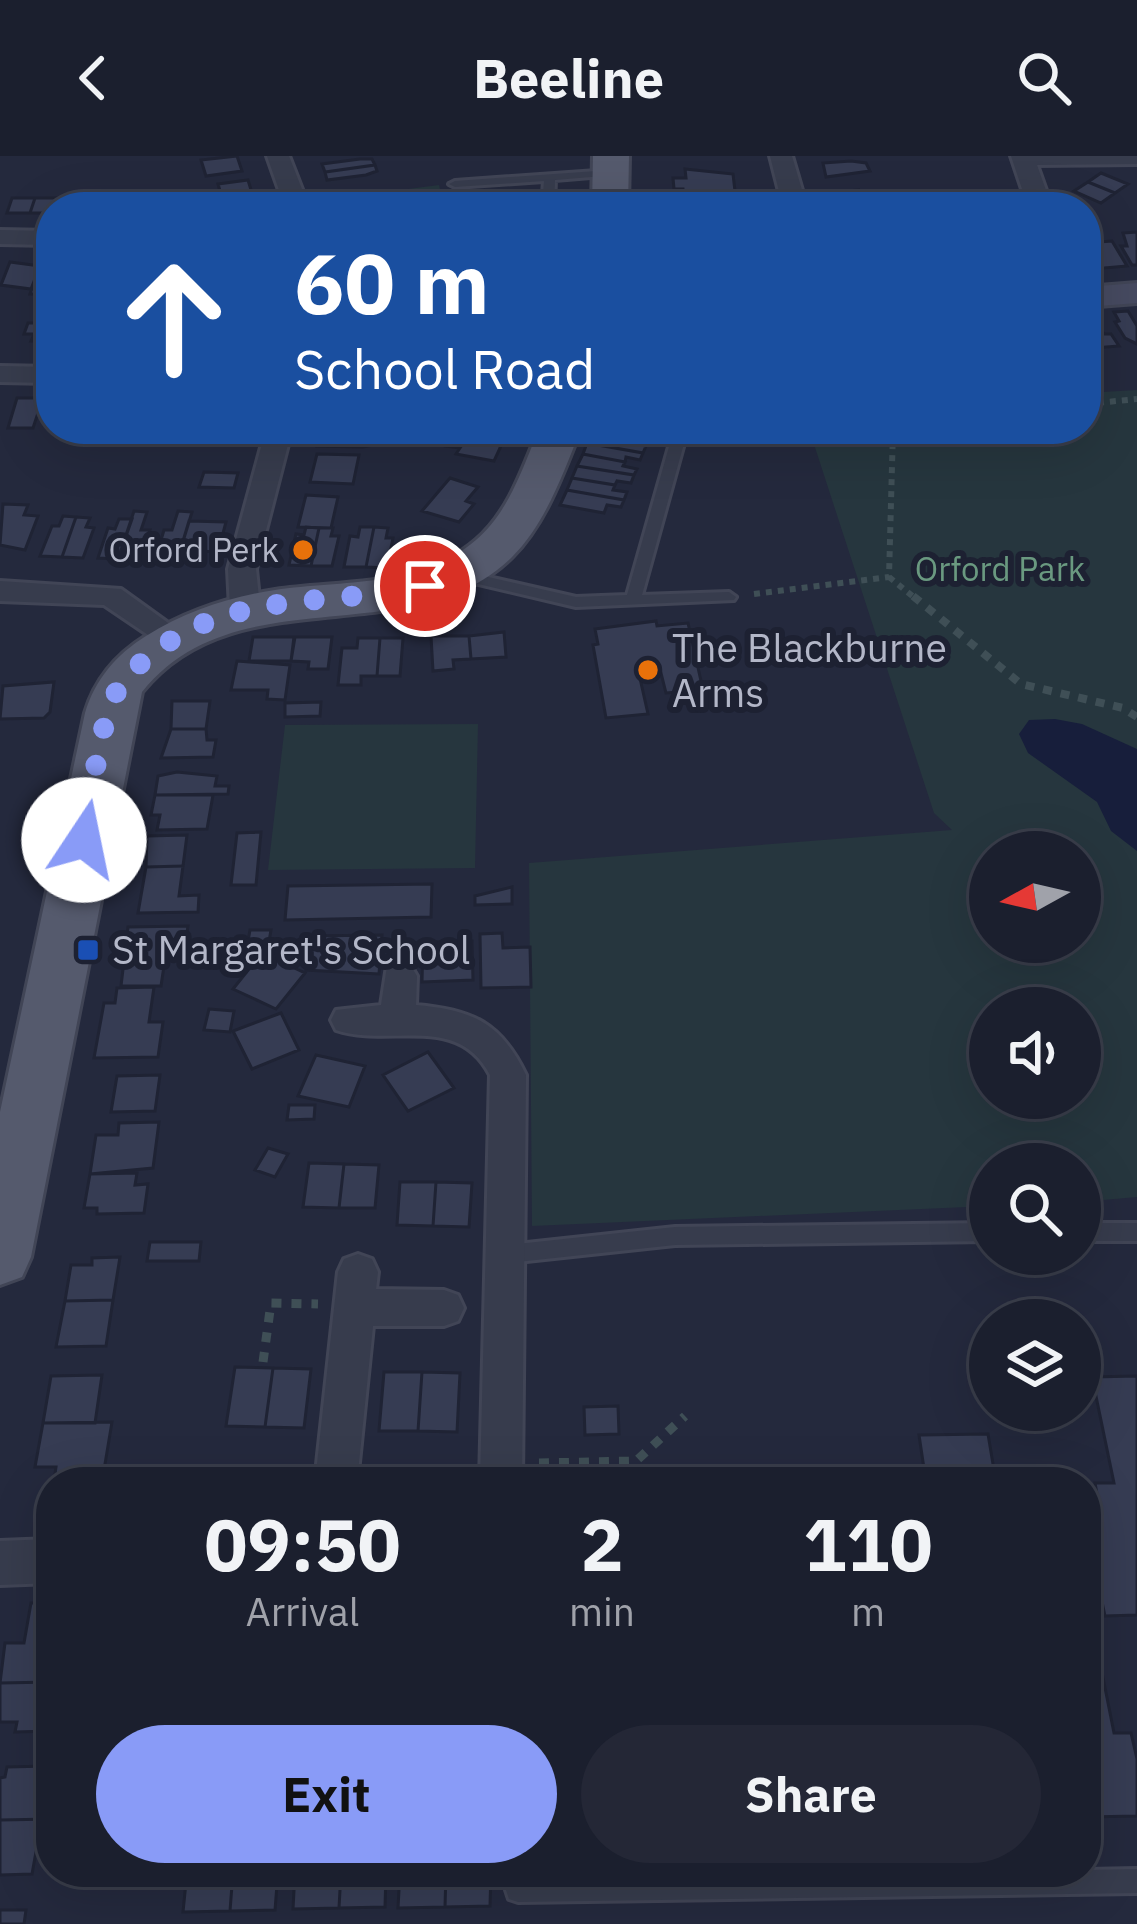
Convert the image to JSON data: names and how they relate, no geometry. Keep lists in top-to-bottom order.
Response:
{
  "parks": ["Orford Park"],
  "places": {
    "other": ["Orford Perk", "The Blackburne Arms"],
    "transit": ["St Margaret's School"]
  },
  "north": "left",
  "page": {
    "header": "Beeline",
    "turn": ["60 m", "School Road"],
    "eta": [
      "09:50",
      "Arrival",
      "2",
      "min",
      "110",
      "m"
    ],
    "buttons": ["Exit", "Share"]
  }
}
